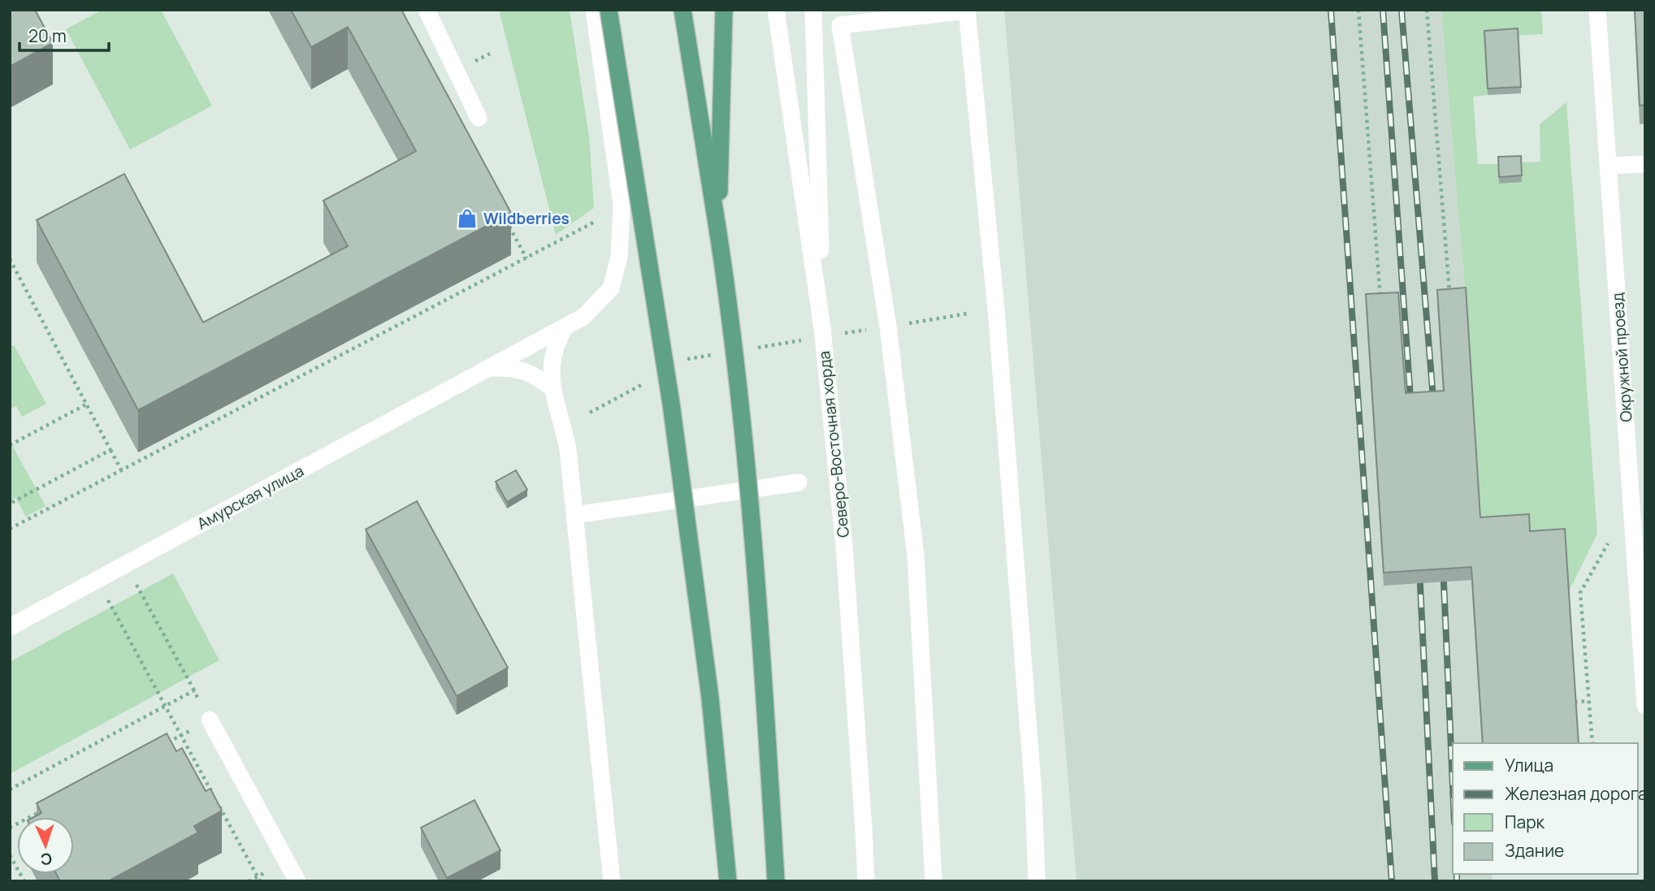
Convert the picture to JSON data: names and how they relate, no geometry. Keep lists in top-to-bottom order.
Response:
{
  "streets": {
    "street": ["Окружной проезд", "Северо-Восточная хорда", "Амурская улица"]
  },
  "places": {
    "shop": ["Wildberries"]
  },
  "legend": [
    "Улица",
    "Железная дорога",
    "Парк",
    "Здание"
  ],
  "scale_bar": "20 m",
  "north": "bottom"
}
